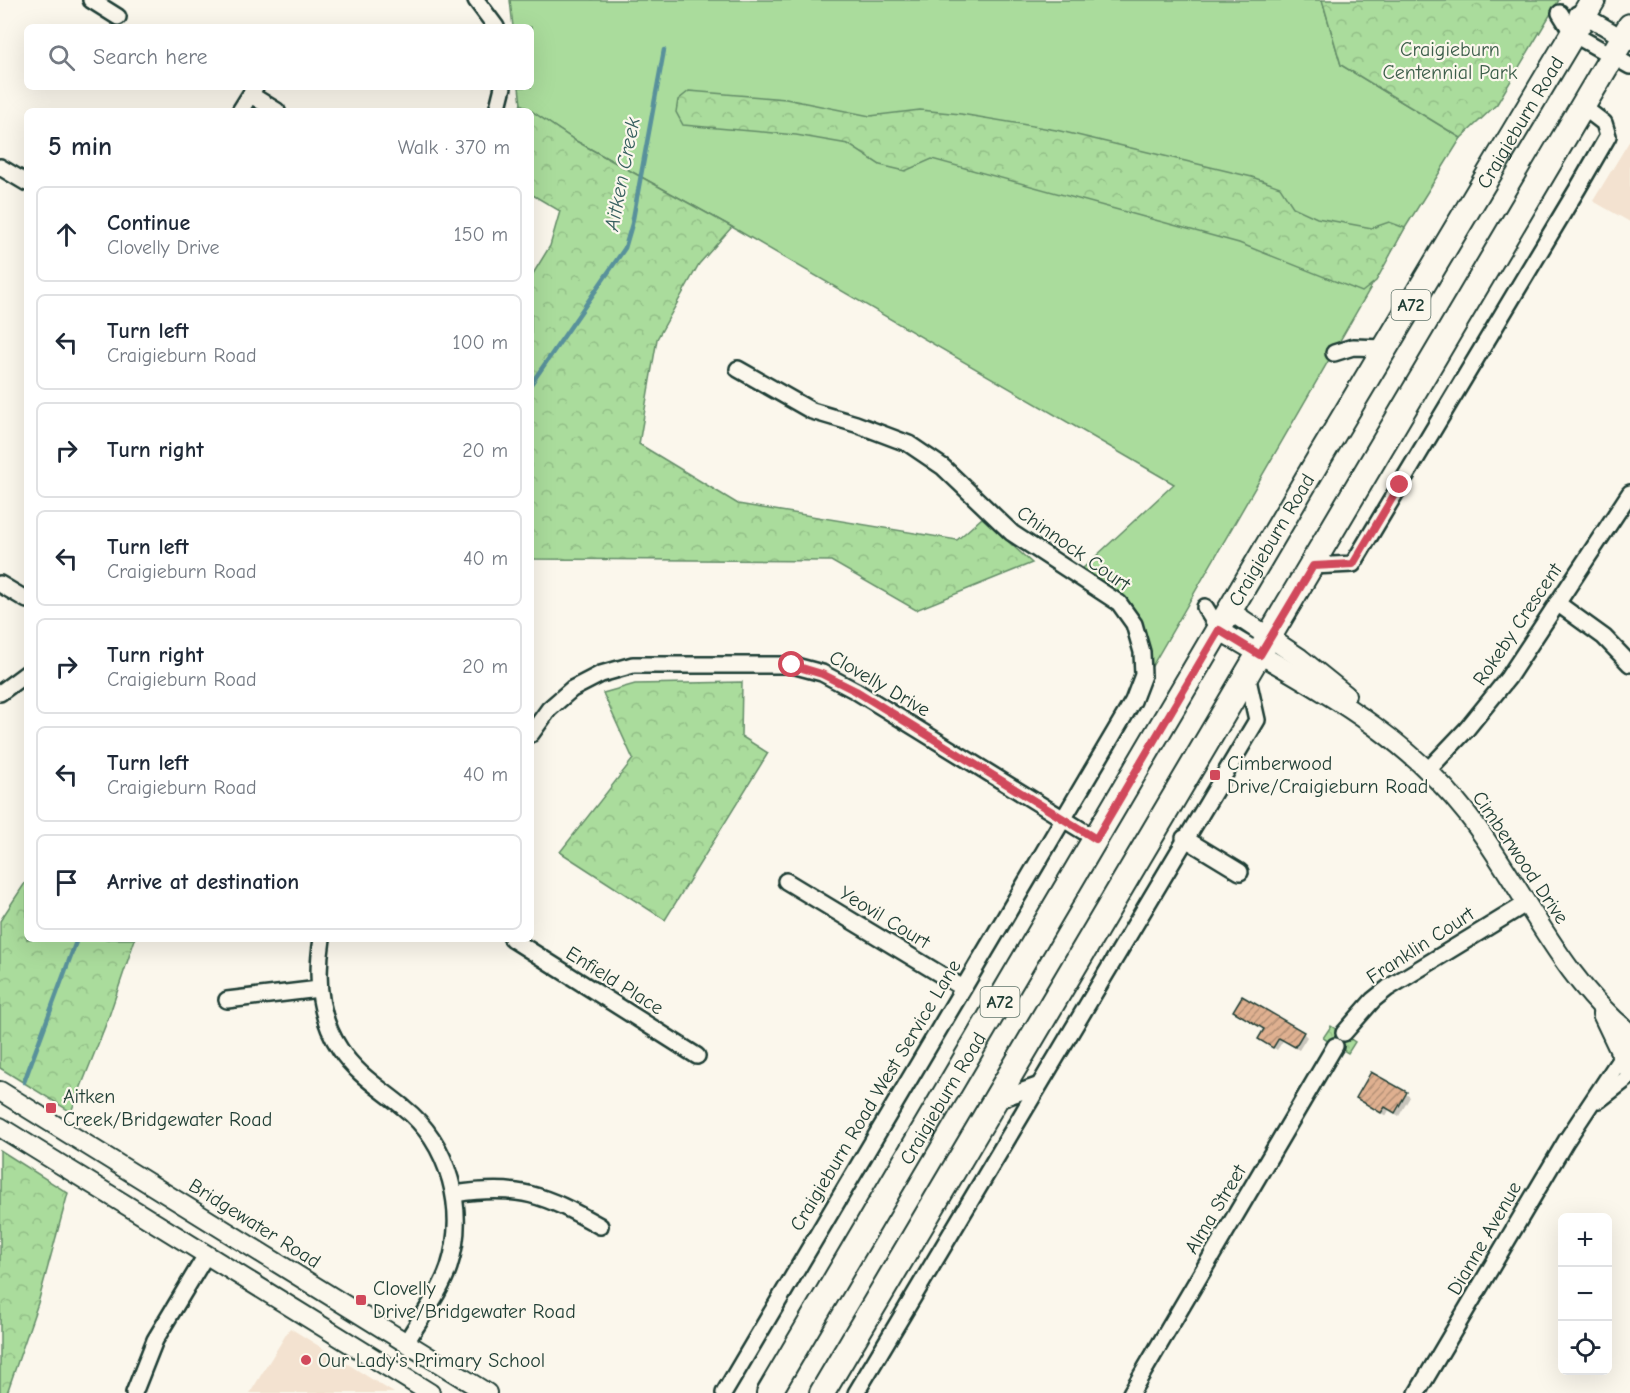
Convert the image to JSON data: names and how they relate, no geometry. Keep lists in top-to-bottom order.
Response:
{
  "streets": {
    "main road": ["Craigieburn Road", "A72"],
    "street": [
      "Chinnock Court",
      "Rokeby Crescent",
      "Clovelly Drive",
      "Cimberwood Drive",
      "Yeovil Court",
      "Franklin Court",
      "Enfield Place",
      "Craigieburn Road West Service Lane",
      "Alma Street",
      "Bridgewater Road",
      "Dianne Avenue"
    ]
  },
  "crossings": [
    ["Craigieburn Road", "Clovelly Drive"],
    ["Craigieburn Road", "Cimberwood Drive"],
    ["A72", "Cimberwood Drive"],
    ["Chinnock Court", "Clovelly Drive"],
    ["Chinnock Court", "Craigieburn Road West Service Lane"],
    ["Rokeby Crescent", "Cimberwood Drive"],
    ["Clovelly Drive", "Craigieburn Road West Service Lane"],
    ["Cimberwood Drive", "Franklin Court"],
    ["Cimberwood Drive", "Dianne Avenue"],
    ["Yeovil Court", "Craigieburn Road West Service Lane"]
  ],
  "water": ["Aitken Creek"],
  "parks": ["Craigieburn Centennial Park"],
  "places": {
    "transit": ["Cimberwood Drive/Craigieburn Road", "Aitken Creek/Bridgewater Road", "Clovelly Drive/Bridgewater Road"],
    "other": ["Our Lady's Primary School"]
  },
  "page": {
    "search": "Search here",
    "heading": ["5 min", "Walk · 370 m"],
    "list": [
      ["Continue", "Clovelly Drive", "150 m"],
      ["Turn left", "Craigieburn Road", "100 m"],
      ["Turn right", "20 m"],
      ["Turn left", "Craigieburn Road", "40 m"],
      ["Turn right", "Craigieburn Road", "20 m"],
      ["Turn left", "Craigieburn Road", "40 m"],
      "Arrive at destination"
    ],
    "map_buttons": ["+", "−"]
  }
}
